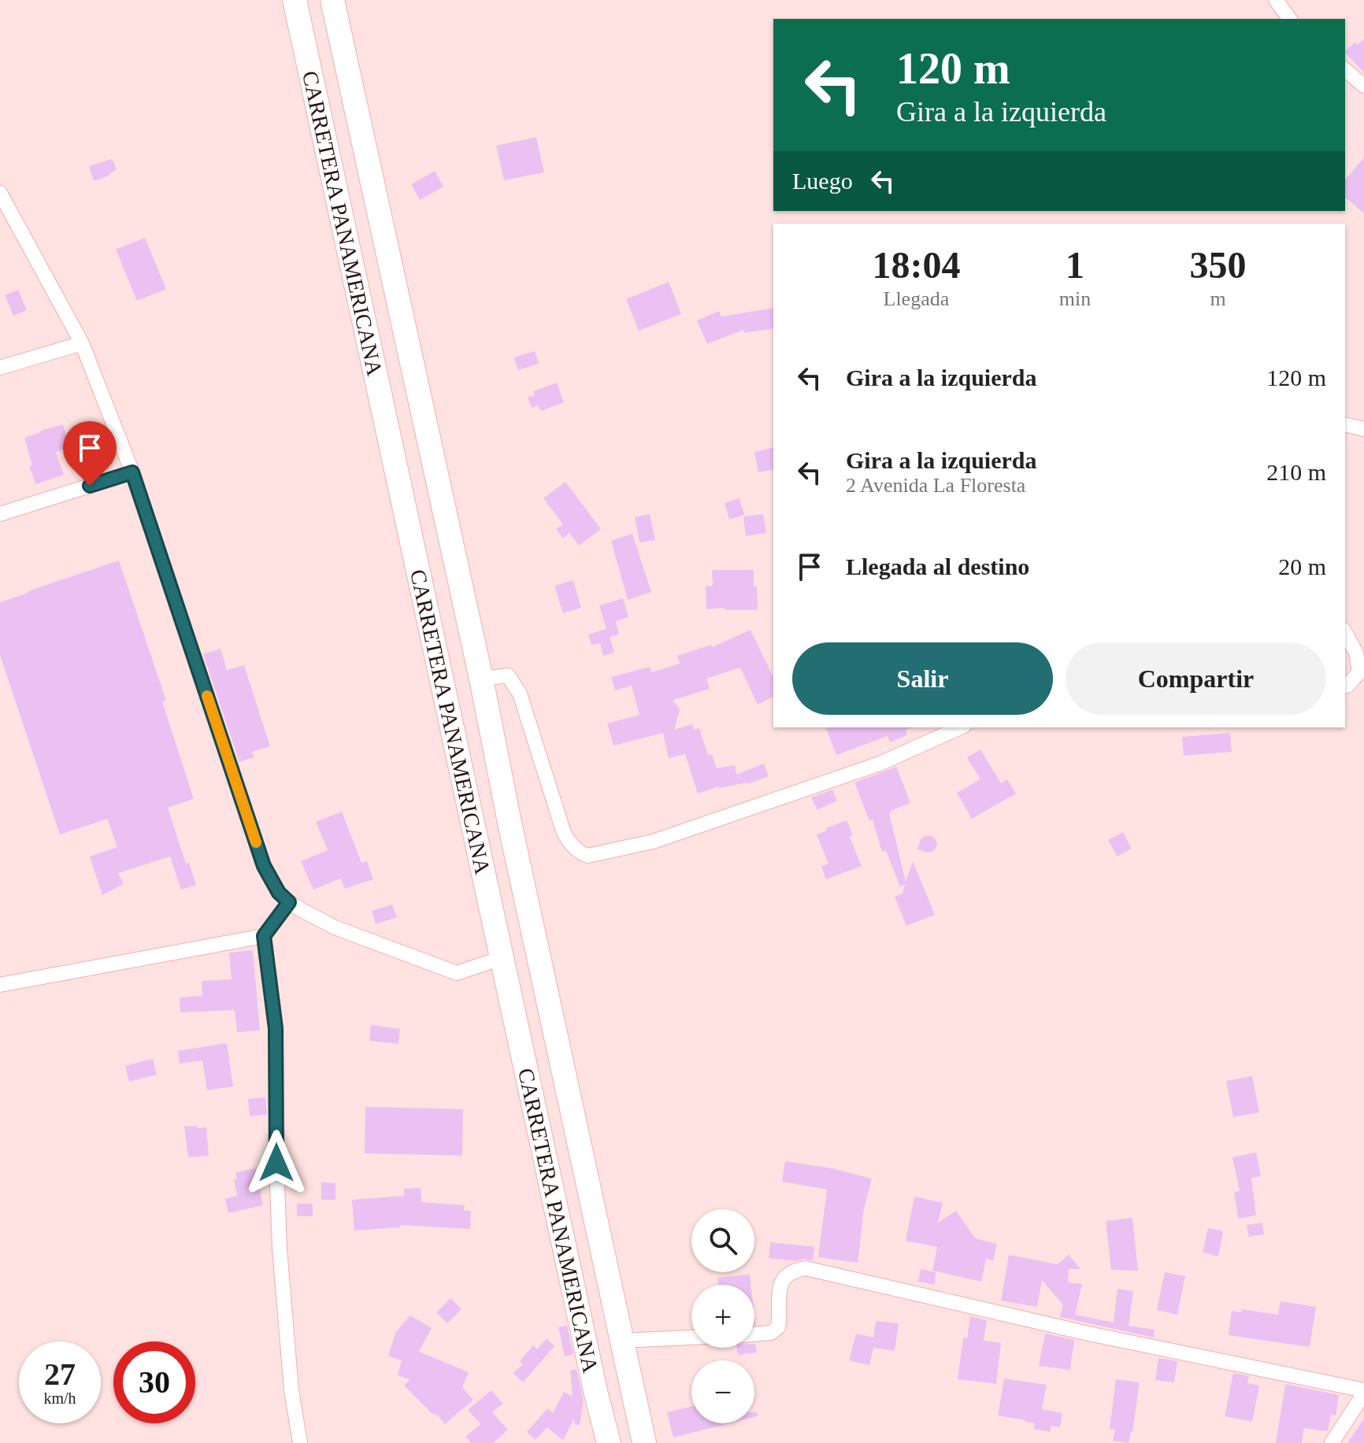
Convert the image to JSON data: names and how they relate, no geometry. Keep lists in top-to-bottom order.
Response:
{
  "streets": {
    "highway": ["CARRETERA PANAMERICANA"]
  },
  "page": {
    "turn": ["120 m", "Gira a la izquierda"],
    "then": "Luego",
    "eta": [
      "18:04",
      "Llegada",
      "1",
      "min",
      "350",
      "m"
    ],
    "list": [
      {
        "name": "Gira a la izquierda",
        "value": "120 m"
      },
      {
        "name": "Gira a la izquierda",
        "note": "2 Avenida La Floresta",
        "value": "210 m"
      },
      {
        "name": "Llegada al destino",
        "value": "20 m"
      }
    ],
    "buttons": ["Salir", "Compartir"],
    "map_buttons": ["+", "−"],
    "speed": "27 km/h",
    "limit": "30"
  }
}
